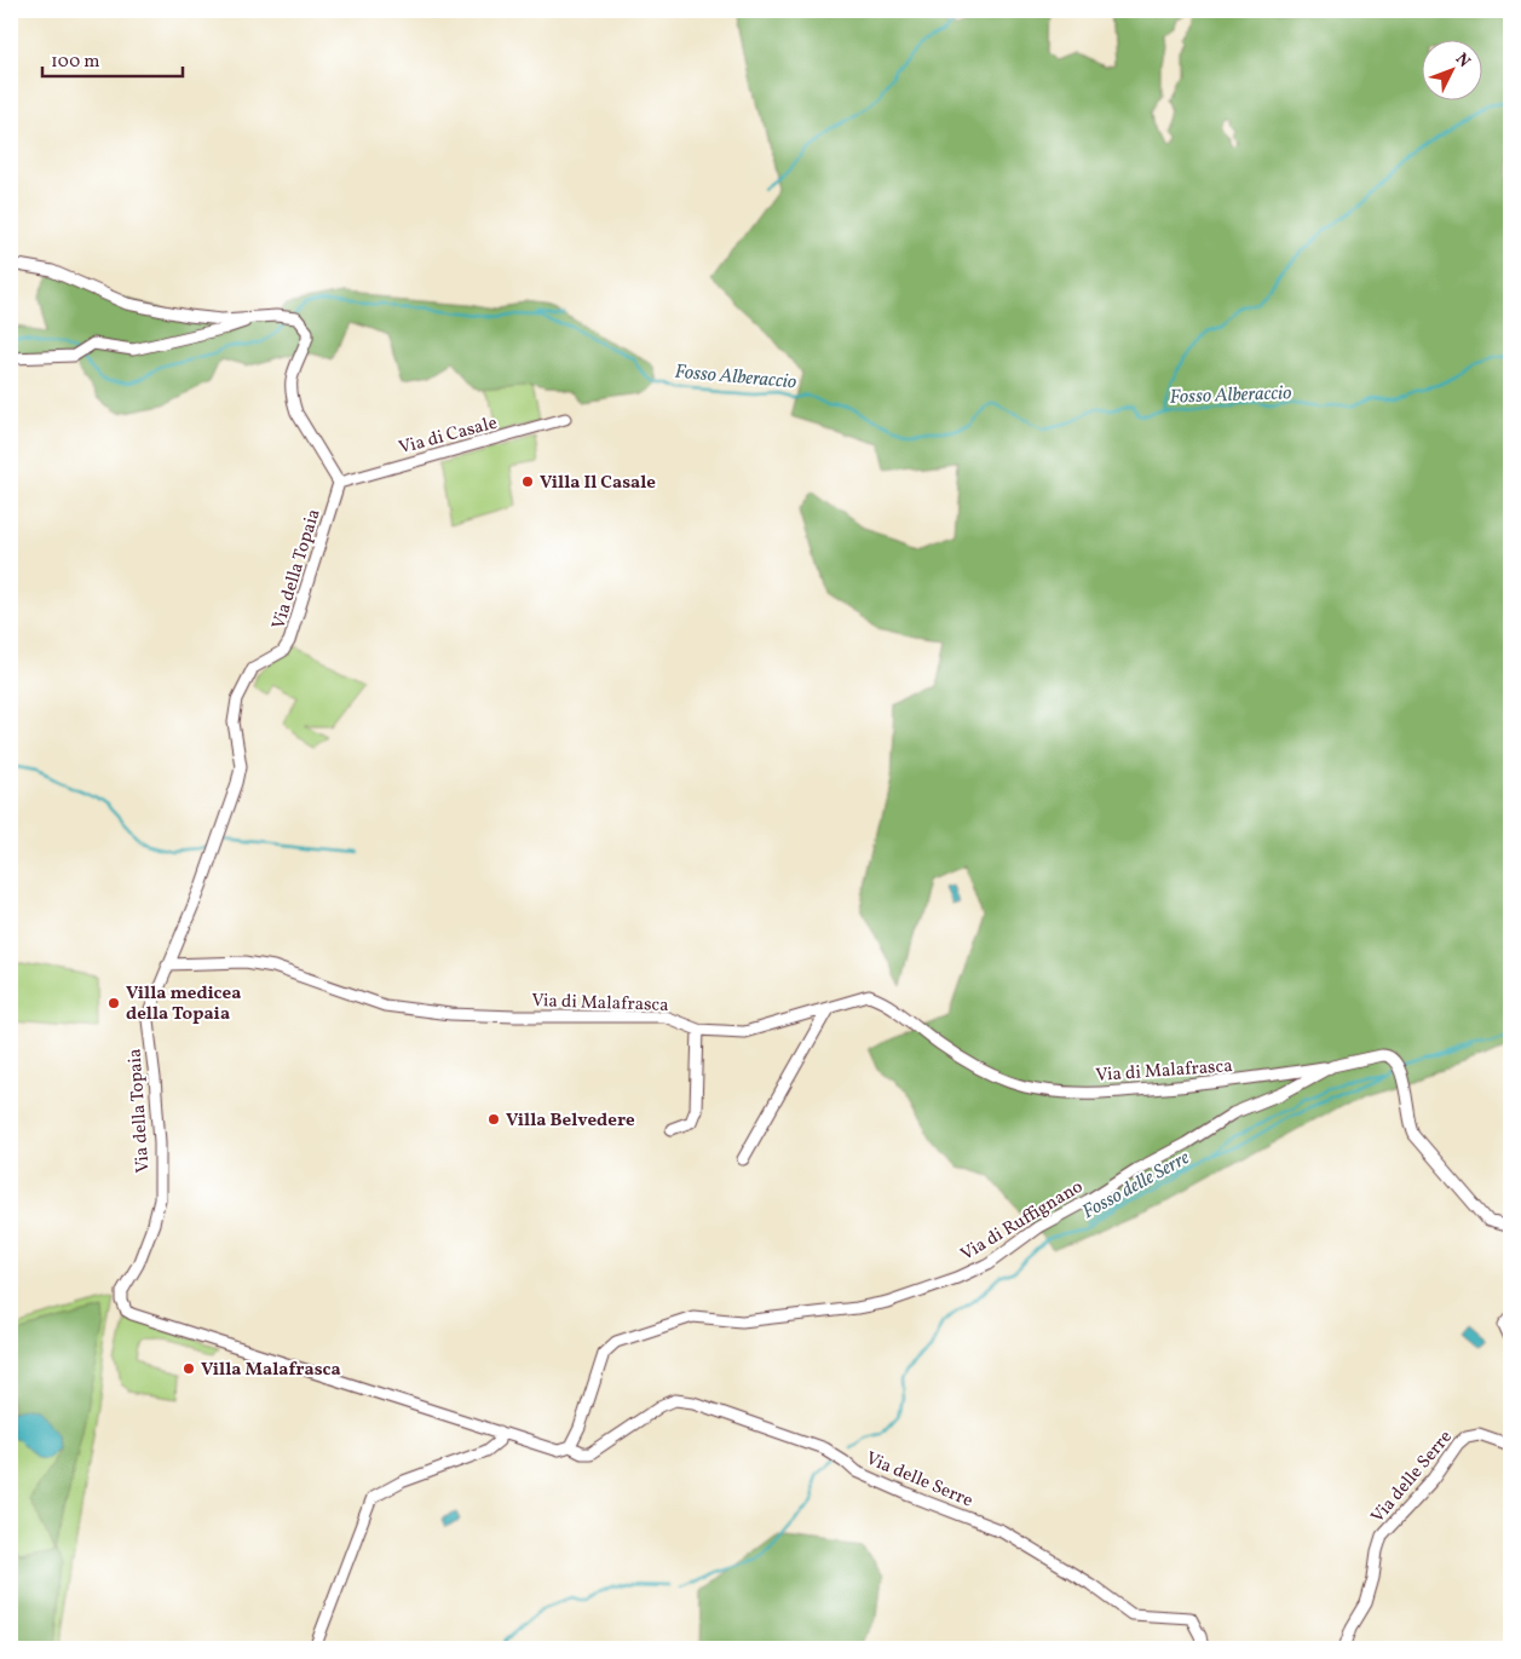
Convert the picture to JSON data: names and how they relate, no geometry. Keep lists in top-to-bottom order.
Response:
{
  "streets": {
    "street": [
      "Via di Casale",
      "Via della Topaia",
      "Via di Malafrasca",
      "Via di Ruffignano",
      "Via delle Serre"
    ]
  },
  "crossings": [
    ["Via di Casale", "Via della Topaia"],
    ["Via della Topaia", "Via di Malafrasca"],
    ["Via di Malafrasca", "Via di Ruffignano"],
    ["Via di Ruffignano", "Via delle Serre"]
  ],
  "water": ["Fosso Alberaccio", "Fosso delle Serre"],
  "places": [
    "Villa Il Casale",
    "Villa medicea della Topaia",
    "Villa Belvedere",
    "Villa Malafrasca"
  ],
  "scale_bar": "100 m",
  "north": "top right"
}
